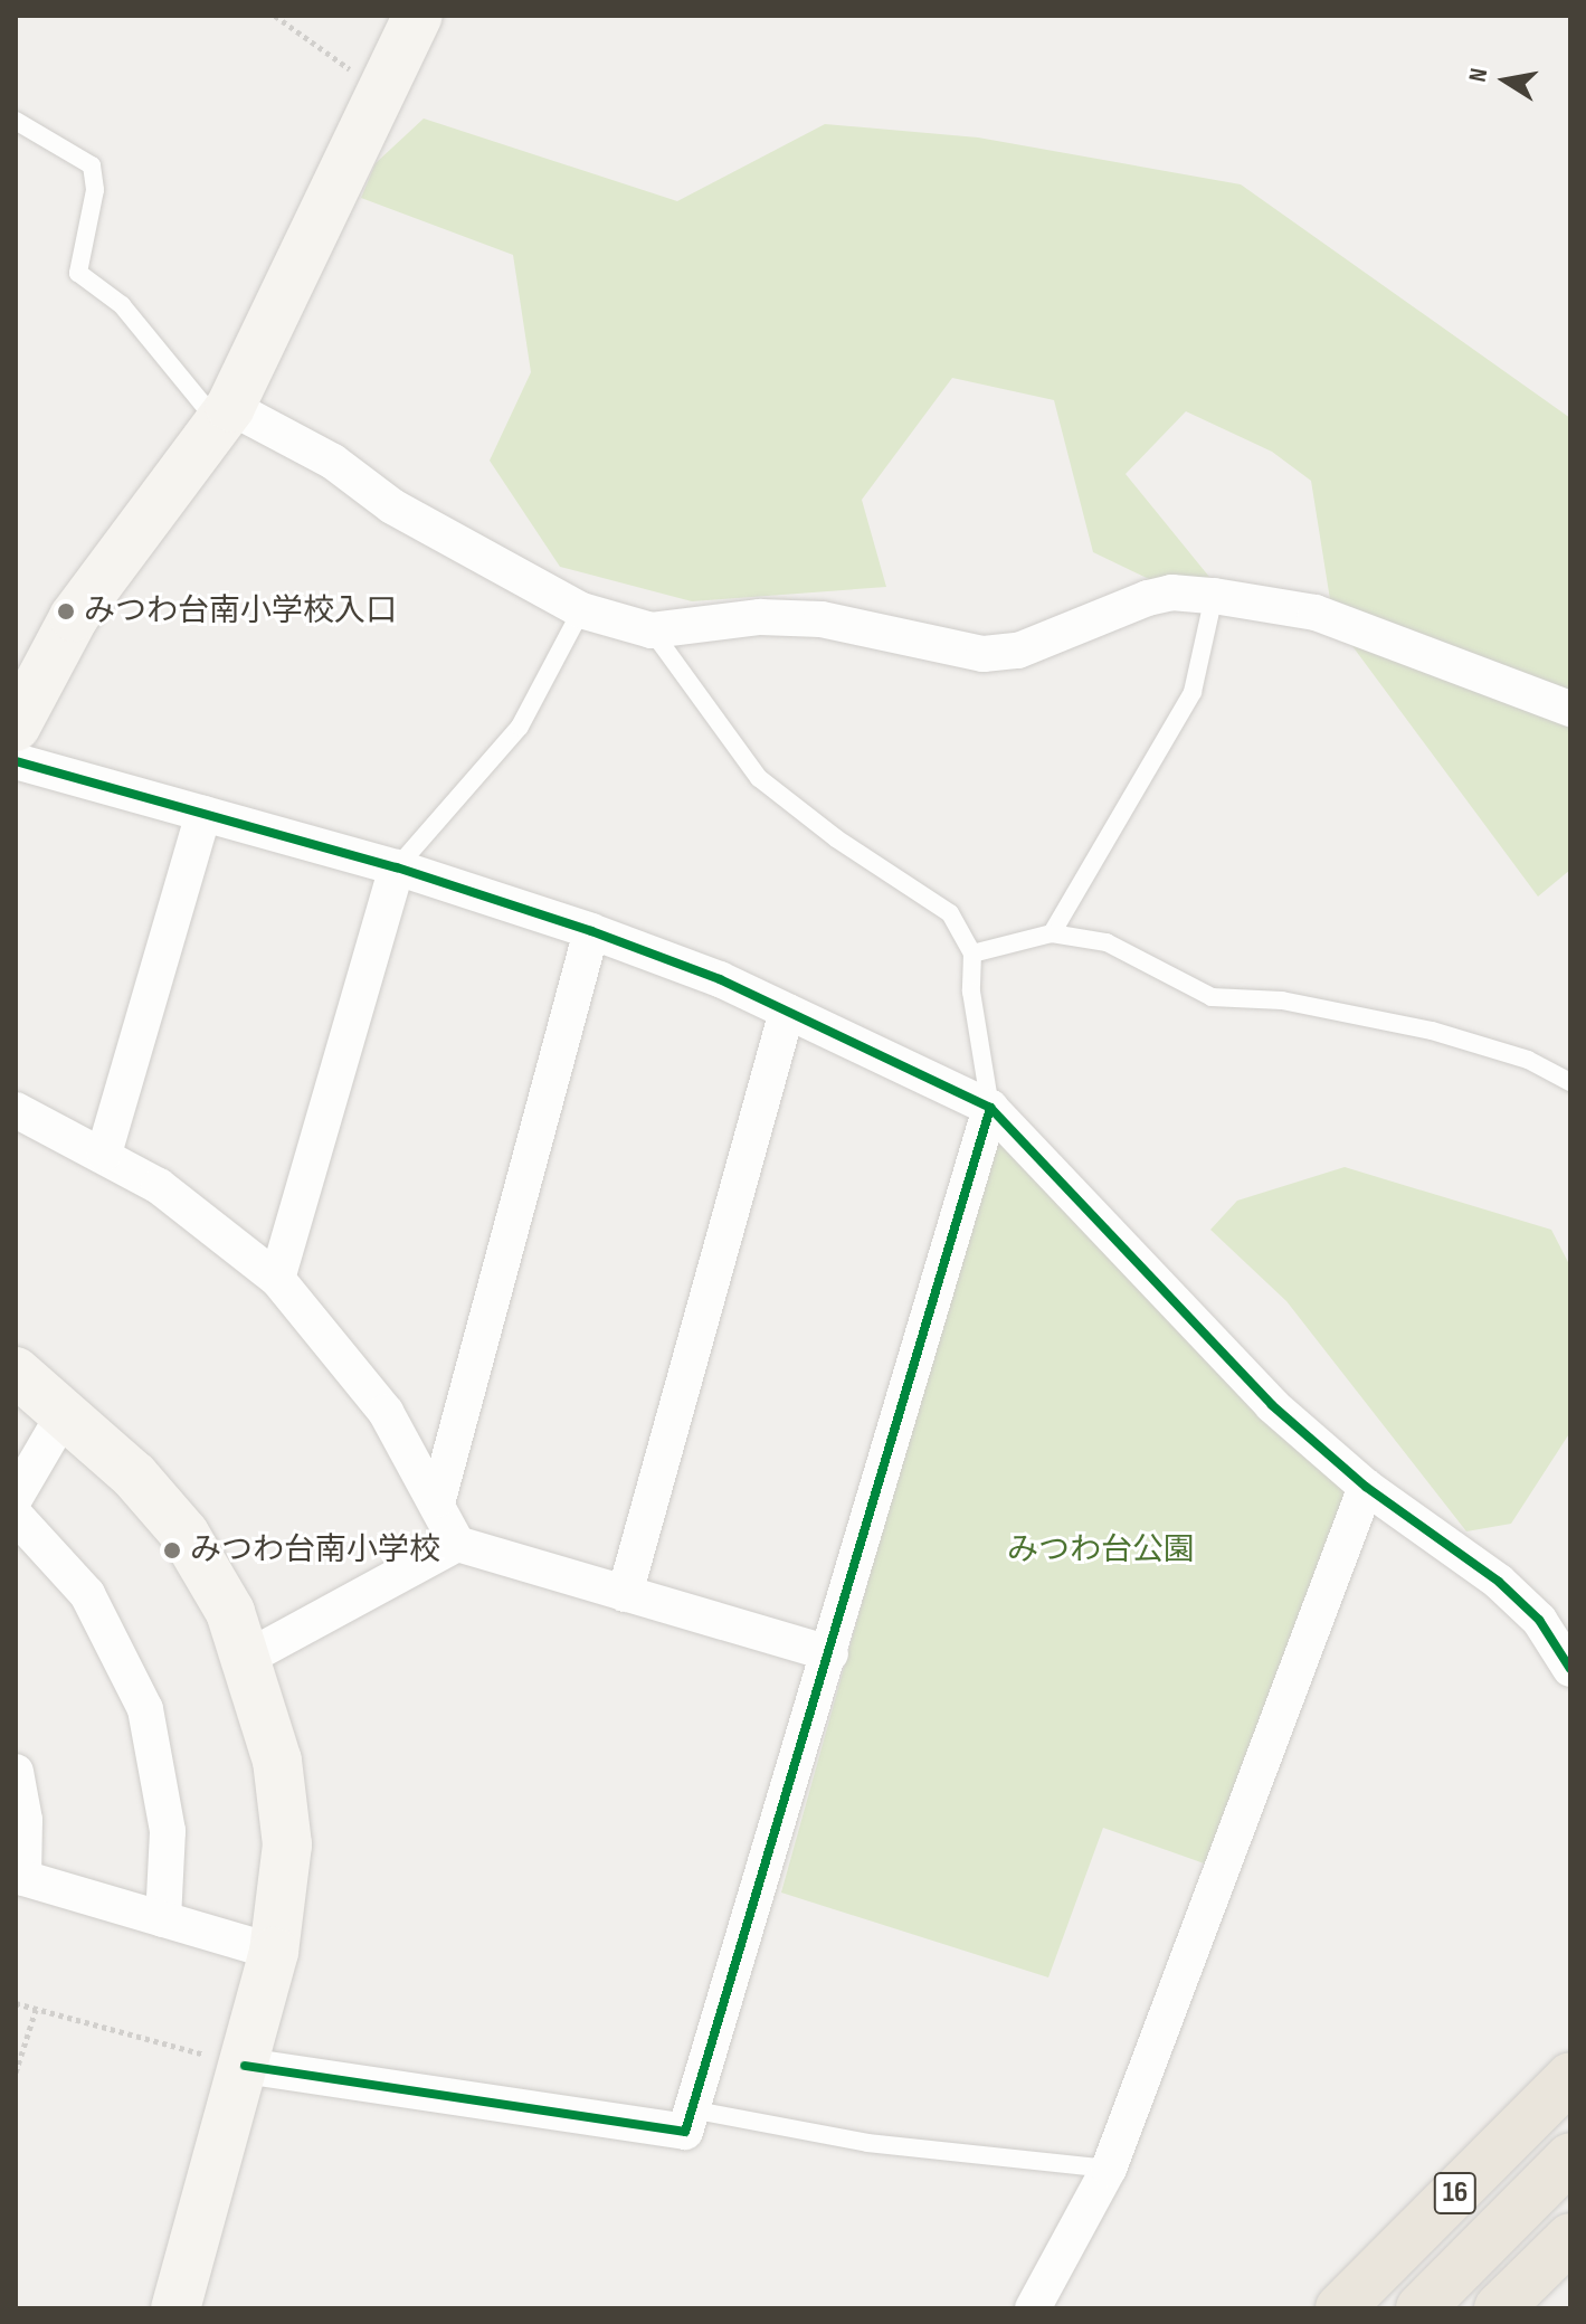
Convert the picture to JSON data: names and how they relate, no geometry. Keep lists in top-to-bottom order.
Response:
{
  "streets": {
    "highway": ["16"]
  },
  "parks": ["みつわ台公園"],
  "places": ["みつわ台南小学校入口", "みつわ台南小学校"],
  "north": "left"
}
